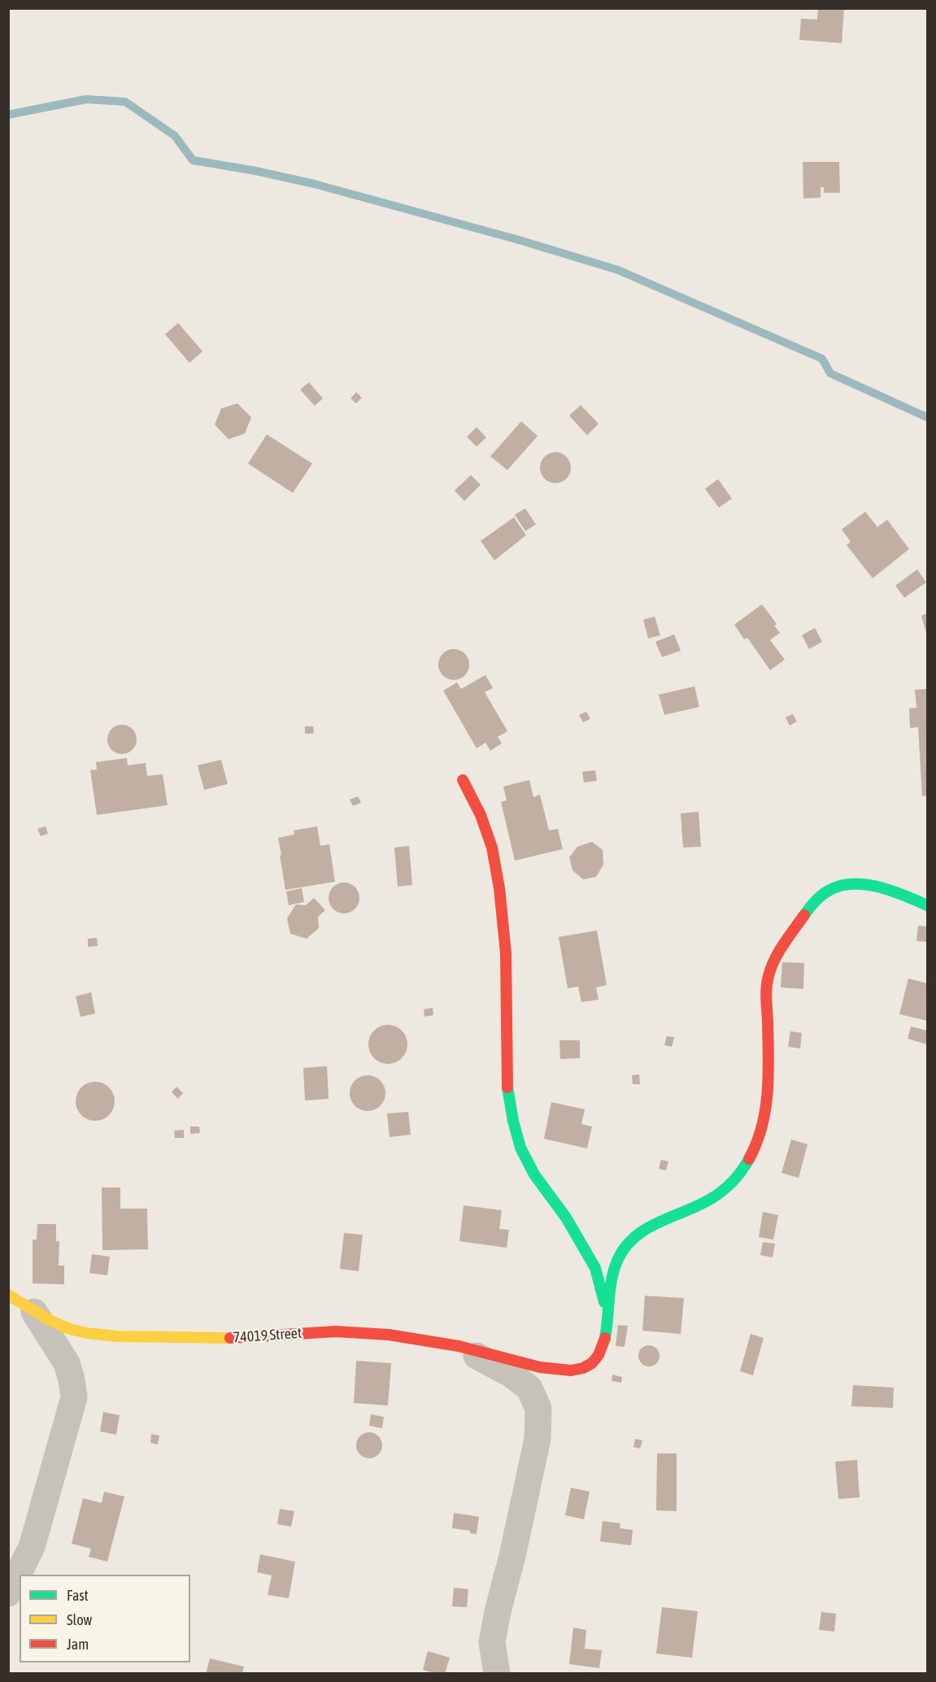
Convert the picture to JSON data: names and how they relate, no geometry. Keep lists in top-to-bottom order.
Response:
{
  "streets": {
    "street": ["74019 Street"]
  },
  "legend": ["Fast", "Slow", "Jam"]
}
